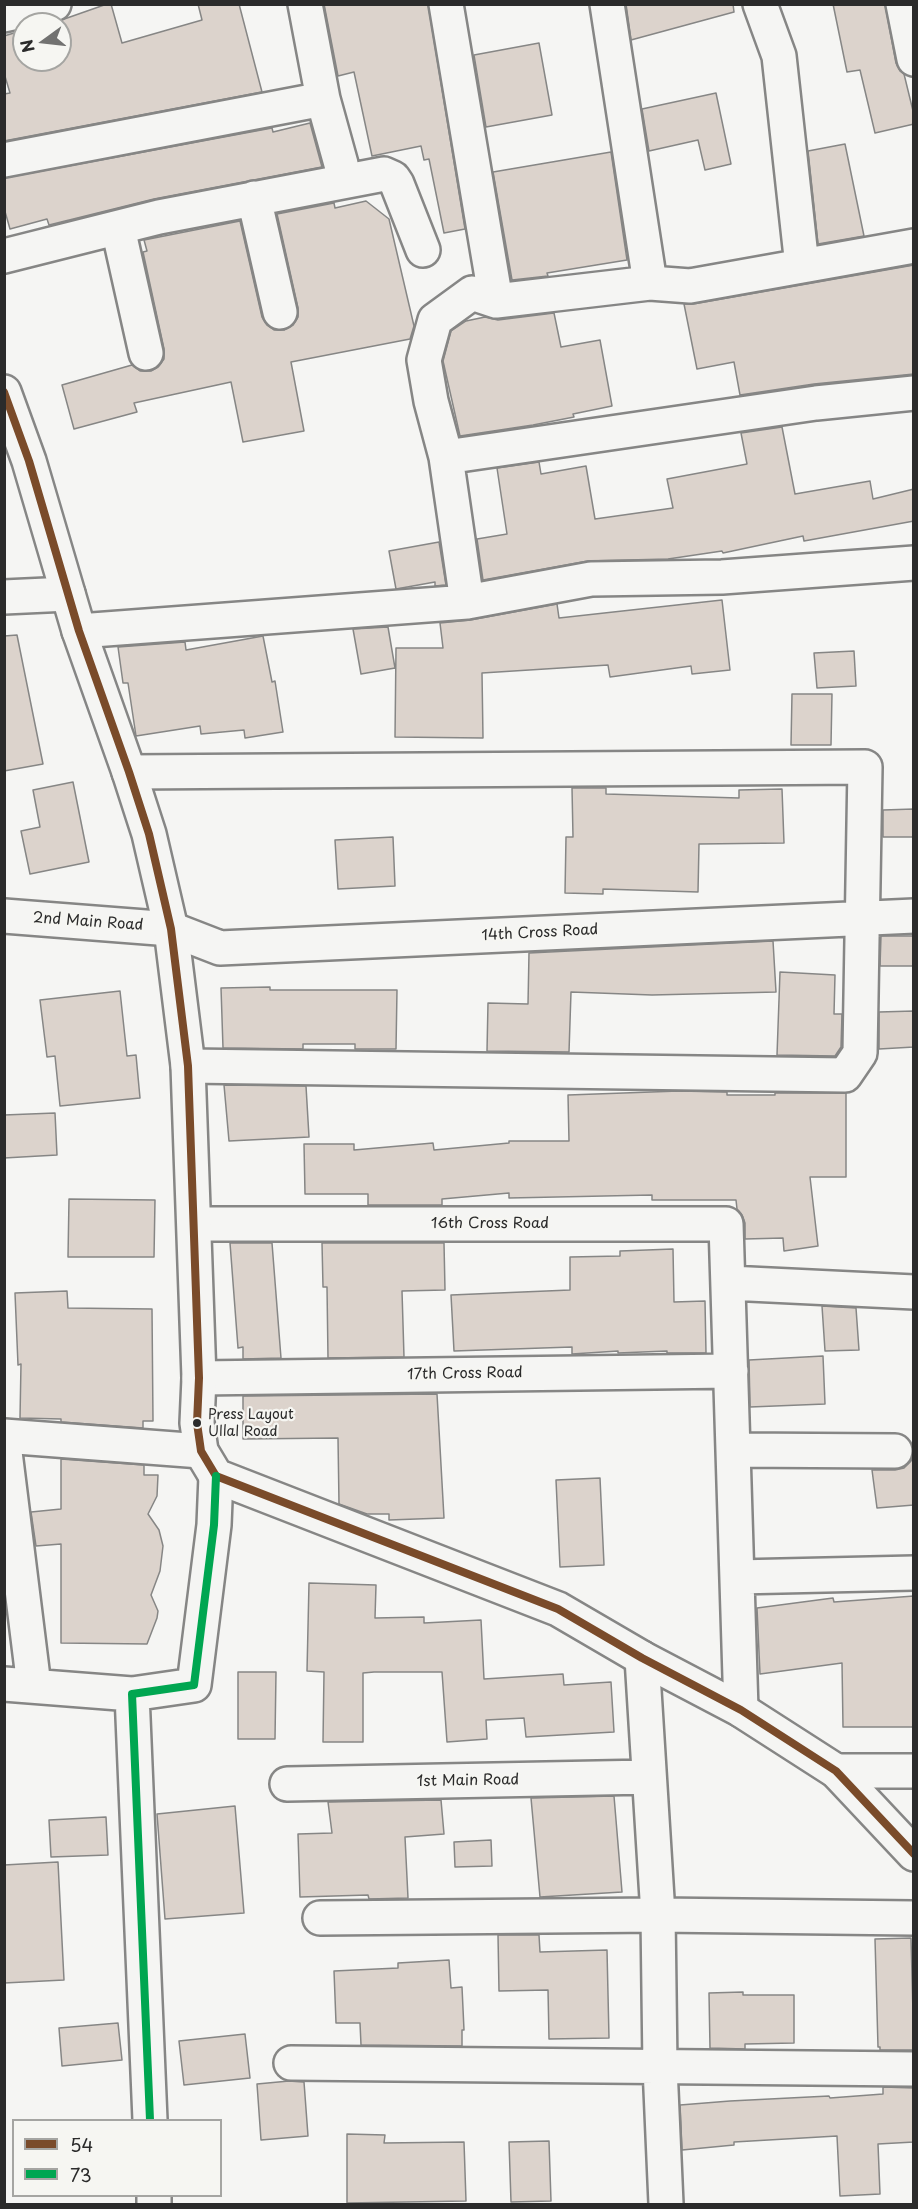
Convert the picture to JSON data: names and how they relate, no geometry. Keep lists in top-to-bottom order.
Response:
{
  "streets": {
    "street": [
      "2nd Main Road",
      "14th Cross Road",
      "16th Cross Road",
      "17th Cross Road",
      "1st Main Road"
    ]
  },
  "crossings": [
    ["2nd Main Road", "14th Cross Road"]
  ],
  "places": ["Press Layout Ullal Road"],
  "lines": ["transit line 54", "transit line 73"],
  "legend": ["54", "73"],
  "north": "left"
}
